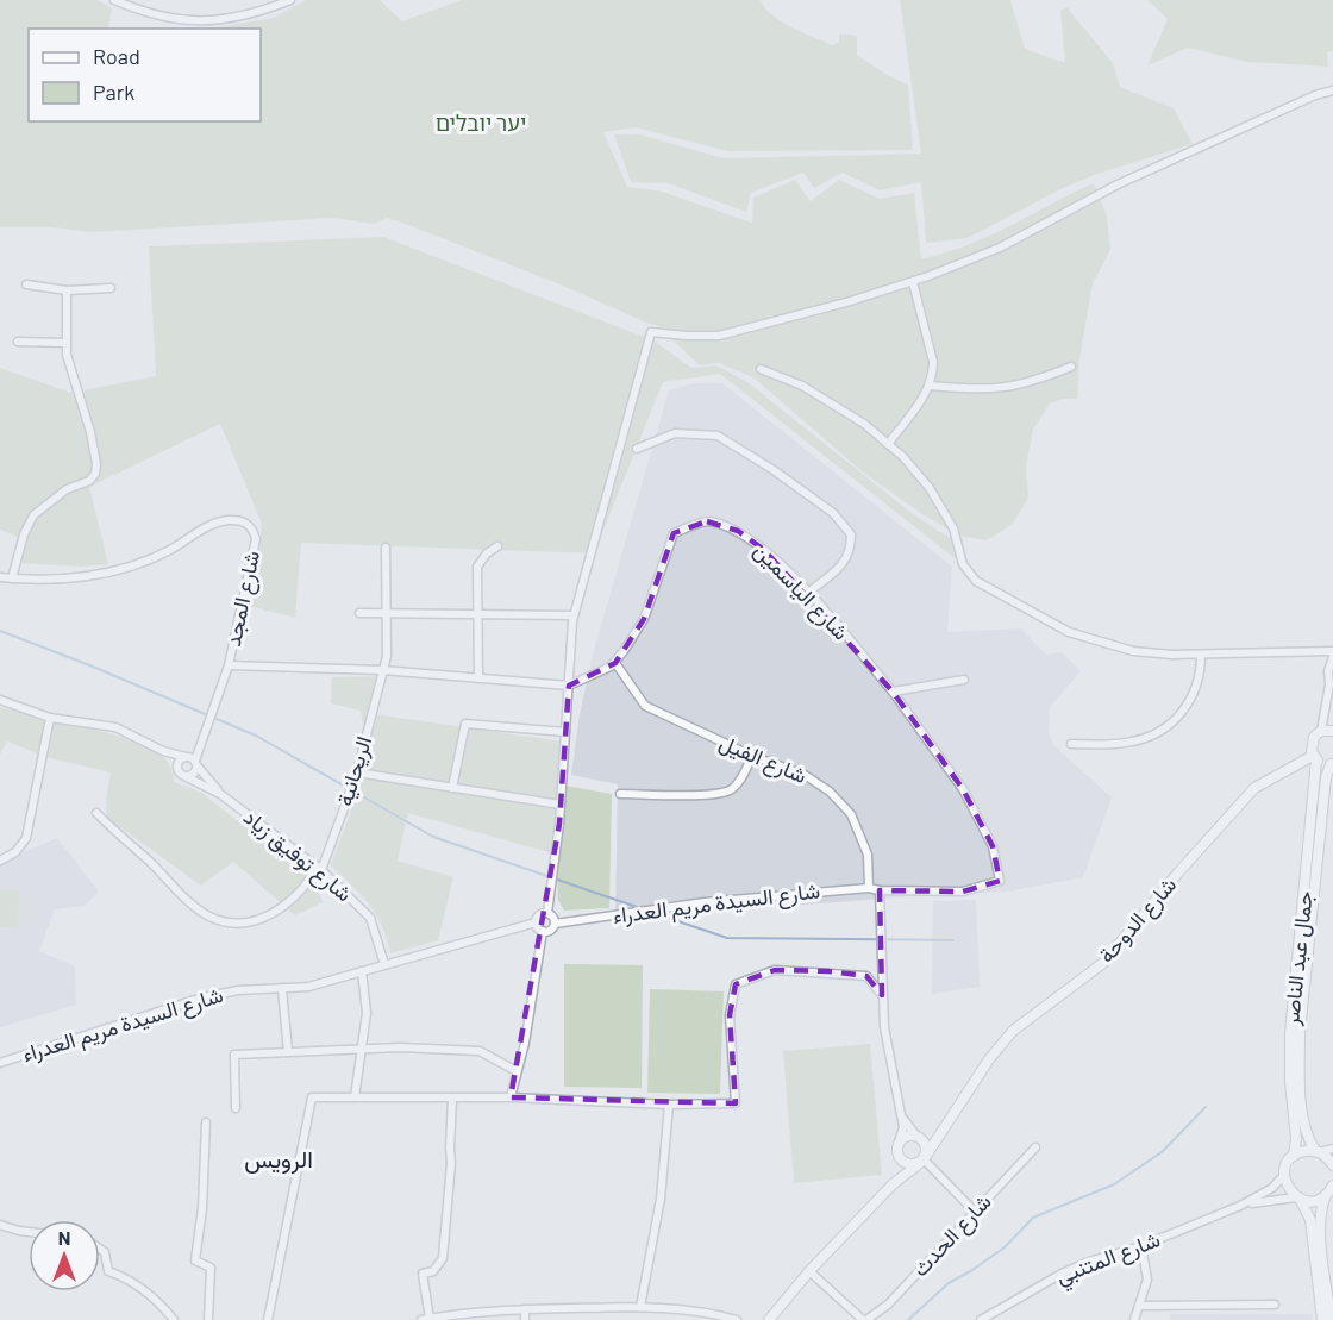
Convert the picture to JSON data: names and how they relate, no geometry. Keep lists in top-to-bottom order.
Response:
{
  "streets": {
    "street": [
      "شارع الياسمين",
      "شارع المجد",
      "شارع الفيل",
      "الريحانية",
      "شارع توفيق زياد",
      "شارع السيدة مريم العدراء",
      "شارع الدوحة",
      "جمال عبد الناصر",
      "شارع الحدث",
      "شارع المتنبي"
    ]
  },
  "crossings": [
    ["شارع الياسمين", "شارع الفيل"],
    ["شارع الياسمين", "شارع السيدة مريم العدراء"],
    ["شارع الفيل", "شارع السيدة مريم العدراء"],
    ["الريحانية", "شارع توفيق زياد"],
    ["شارع توفيق زياد", "شارع السيدة مريم العدراء"],
    ["شارع الدوحة", "جمال عبد الناصر"]
  ],
  "districts": ["الرويس"],
  "parks": ["יער יובלים"],
  "legend": ["Road", "Park"],
  "north": "top"
}
